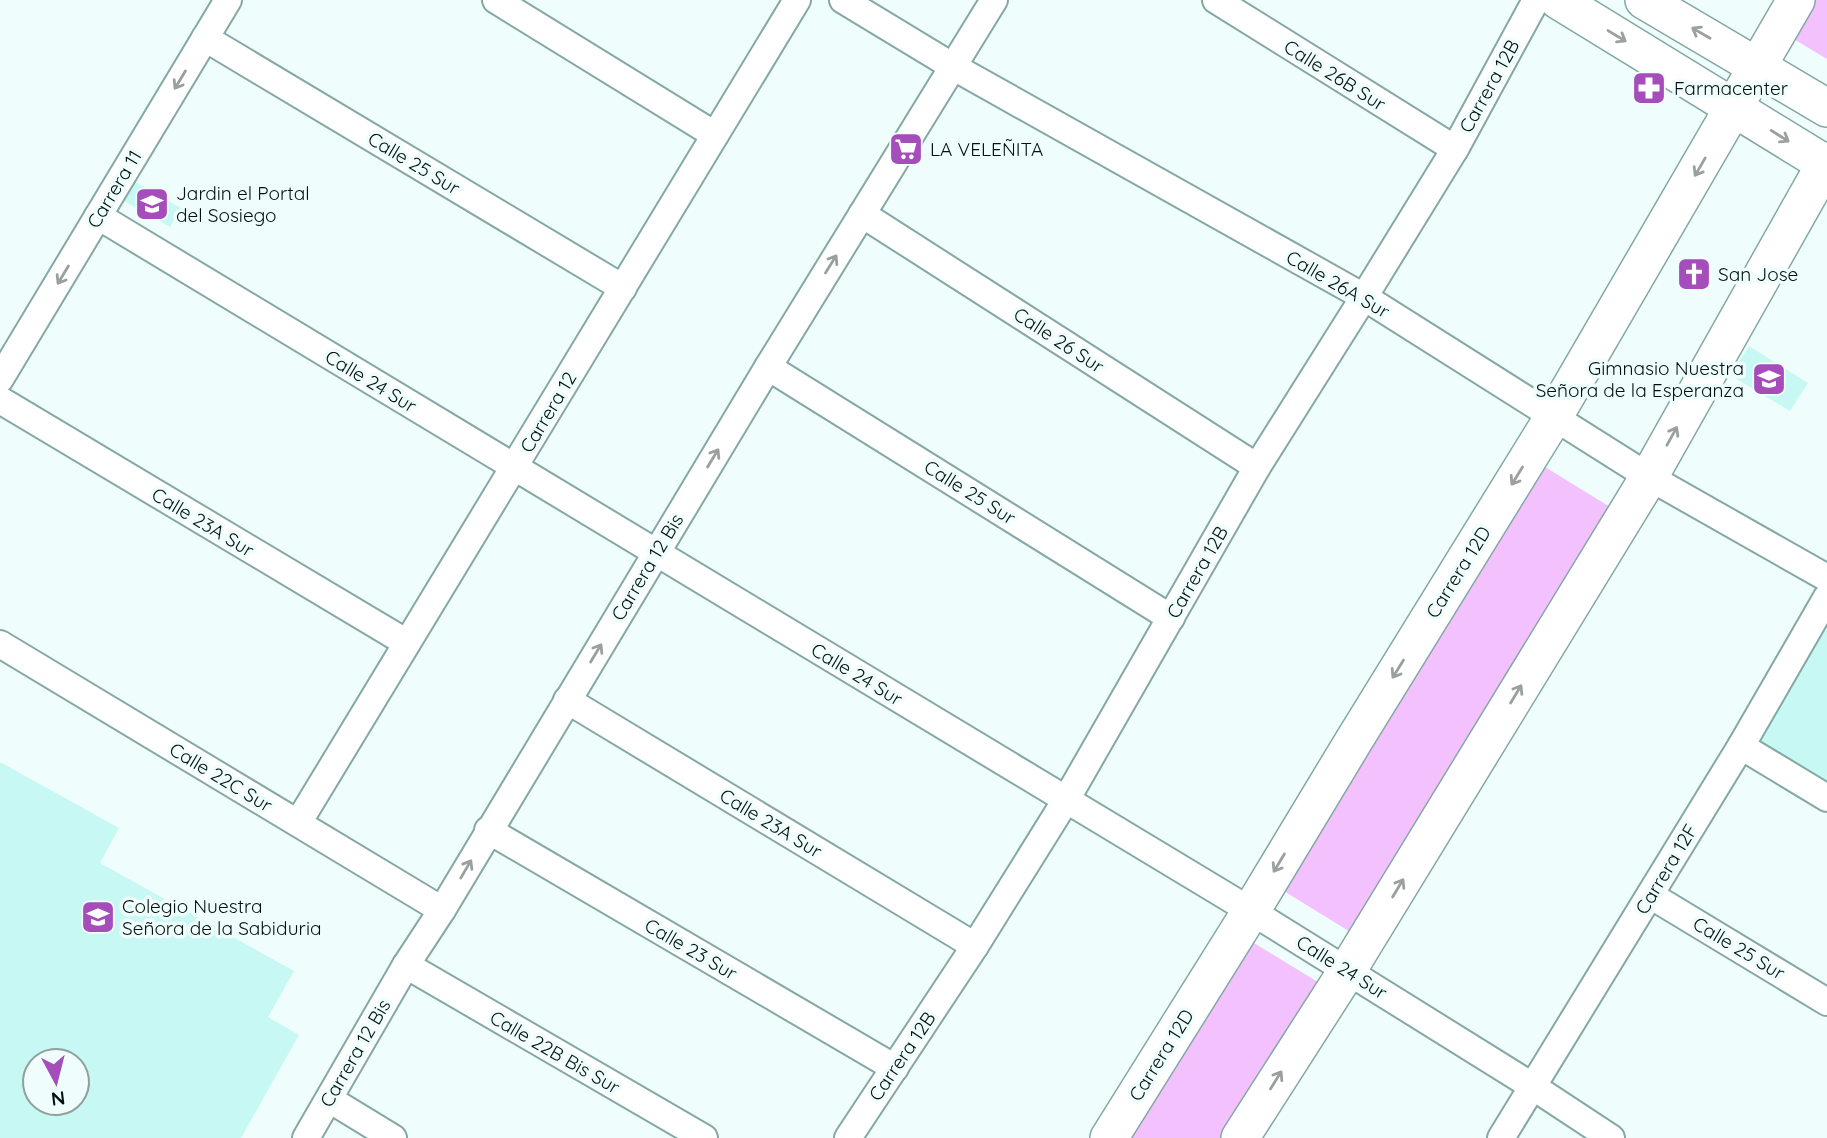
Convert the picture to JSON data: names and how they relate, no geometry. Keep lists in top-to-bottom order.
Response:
{
  "streets": {
    "street": [
      "Calle 26B Sur",
      "Carrera 12B",
      "Calle 25 Sur",
      "Carrera 11",
      "Calle 26A Sur",
      "Calle 26 Sur",
      "Calle 24 Sur",
      "Carrera 12",
      "Calle 23A Sur",
      "Carrera 12 Bis",
      "Carrera 12D",
      "Calle 22C Sur",
      "Carrera 12F",
      "Calle 23 Sur",
      "Calle 22B Bis Sur"
    ]
  },
  "crossings": [
    ["Calle 26B Sur", "Carrera 12B"],
    ["Carrera 12B", "Calle 25 Sur"],
    ["Carrera 12B", "Calle 26A Sur"],
    ["Carrera 12B", "Calle 26 Sur"],
    ["Carrera 12B", "Calle 24 Sur"],
    ["Carrera 12B", "Calle 23A Sur"],
    ["Carrera 12B", "Calle 23 Sur"],
    ["Calle 25 Sur", "Carrera 11"],
    ["Calle 25 Sur", "Carrera 12"],
    ["Calle 25 Sur", "Carrera 12 Bis"],
    ["Calle 25 Sur", "Carrera 12F"],
    ["Carrera 11", "Calle 24 Sur"],
    ["Calle 26A Sur", "Carrera 12 Bis"],
    ["Calle 26A Sur", "Carrera 12D"],
    ["Calle 26 Sur", "Carrera 12 Bis"],
    ["Calle 24 Sur", "Carrera 12"],
    ["Calle 24 Sur", "Carrera 12 Bis"],
    ["Calle 24 Sur", "Carrera 12D"],
    ["Calle 24 Sur", "Carrera 12F"],
    ["Carrera 12", "Calle 23A Sur"],
    ["Carrera 12", "Calle 22C Sur"],
    ["Calle 23A Sur", "Carrera 12 Bis"],
    ["Carrera 12 Bis", "Calle 22C Sur"],
    ["Carrera 12 Bis", "Calle 23 Sur"],
    ["Carrera 12 Bis", "Calle 22B Bis Sur"]
  ],
  "one_way": ["Carrera 11", "Carrera 12 Bis"],
  "places": {
    "pharmacy": ["Farmacenter"],
    "supermarket": ["LA VELEÑITA"],
    "school or university": ["Jardin el Portal del Sosiego", "Gimnasio Nuestra Señora de la Esperanza", "Colegio Nuestra Señora de la Sabiduria"],
    "church": ["San Jose"]
  },
  "north": "bottom"
}
